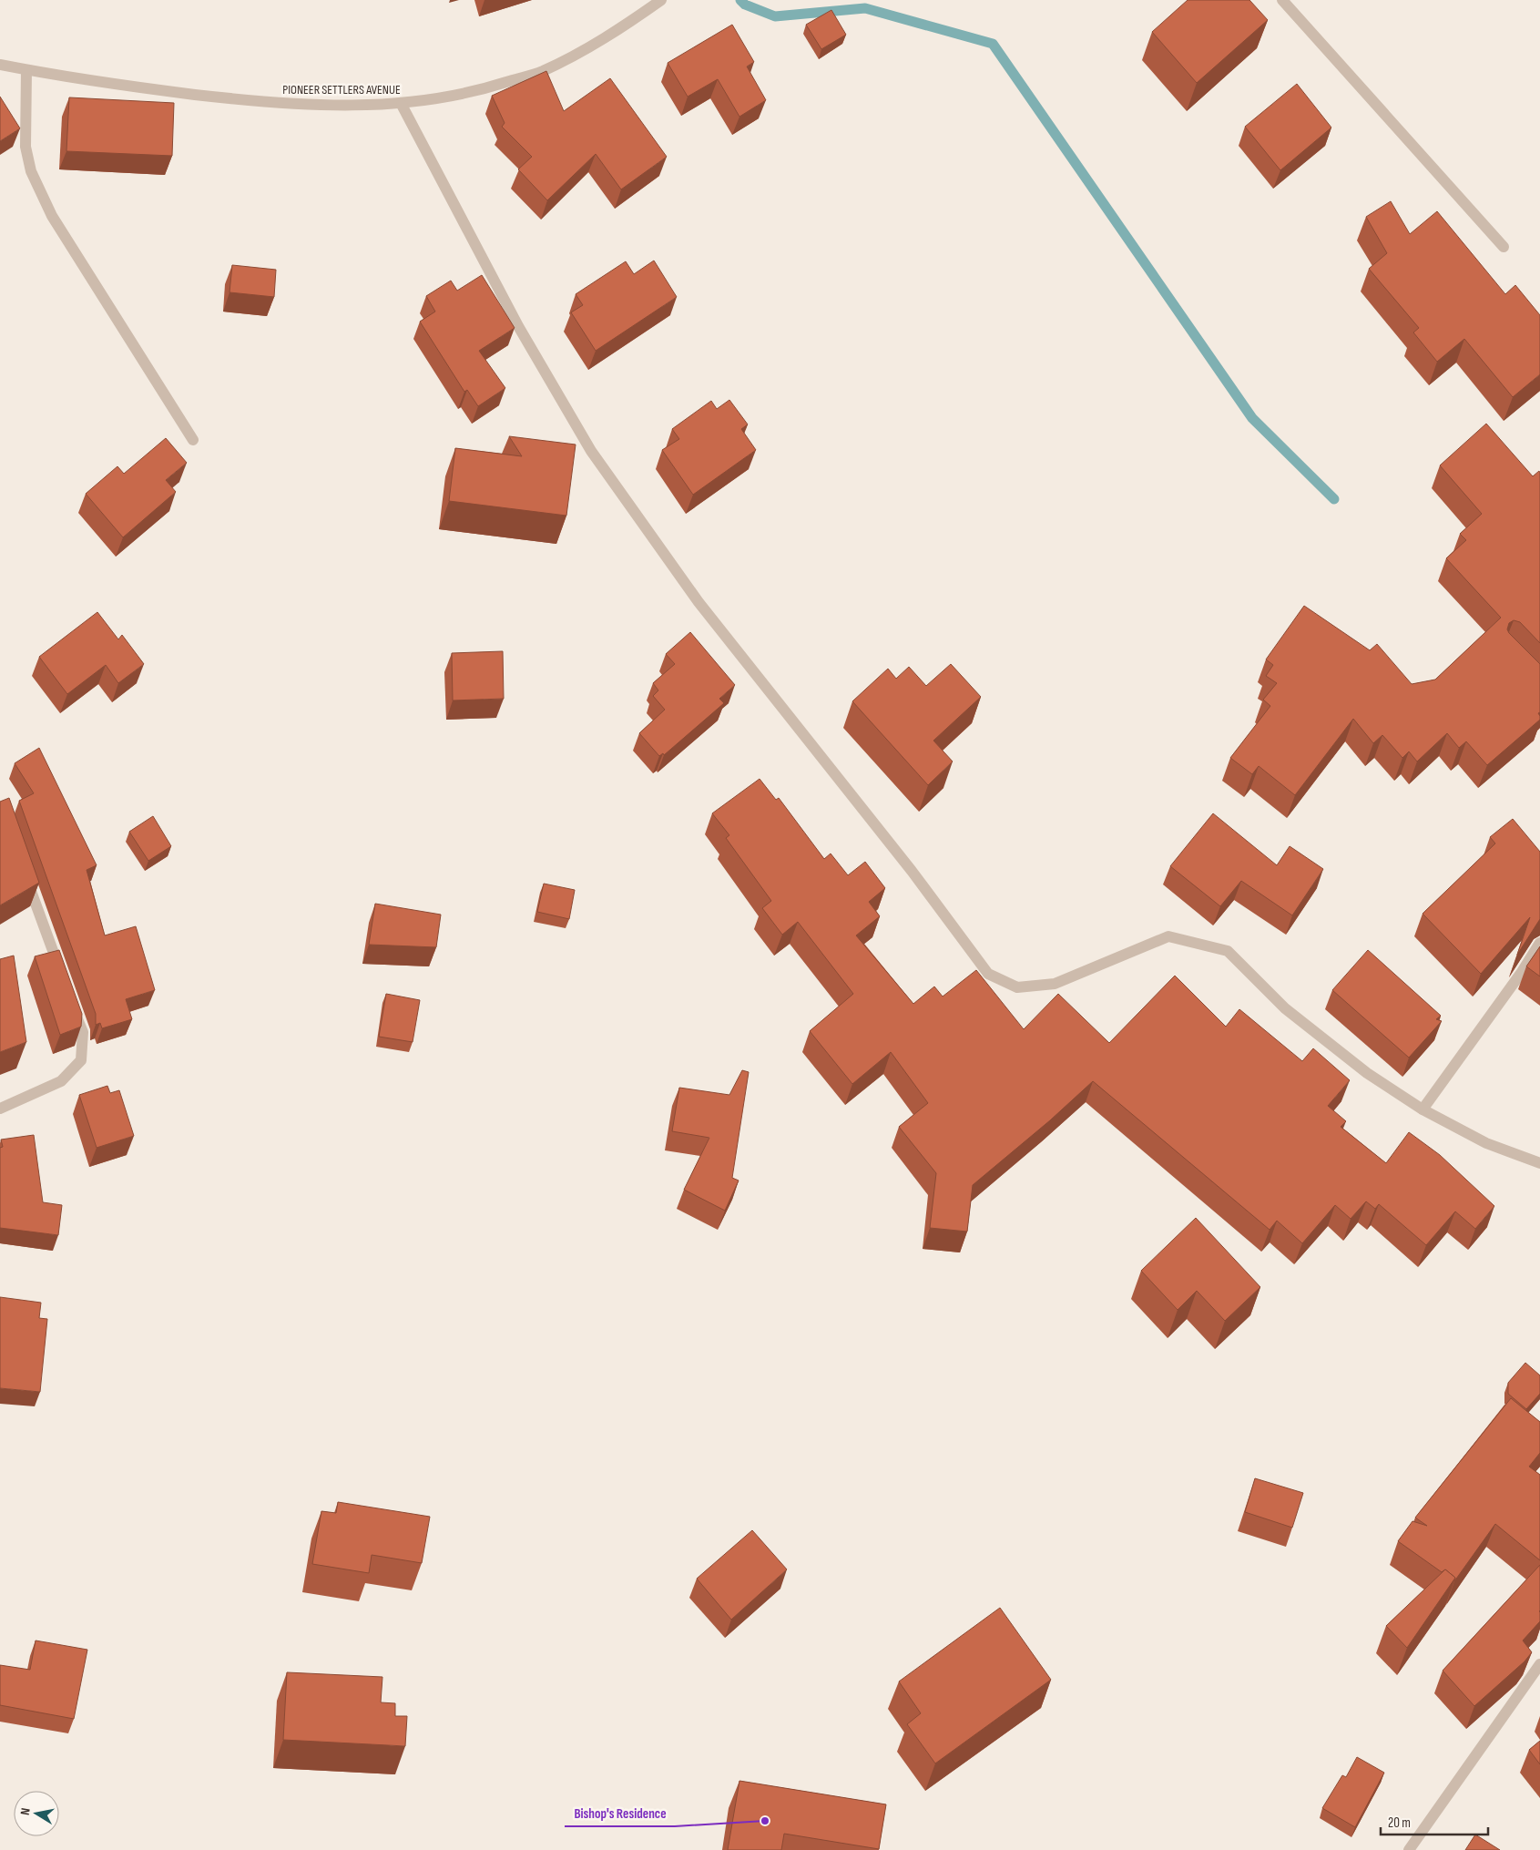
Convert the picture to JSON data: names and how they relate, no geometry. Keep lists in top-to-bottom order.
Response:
{
  "streets": {
    "street": ["PIONEER SETTLERS AVENUE"]
  },
  "places": ["Bishop's Residence"],
  "scale_bar": "20 m",
  "north": "left"
}
